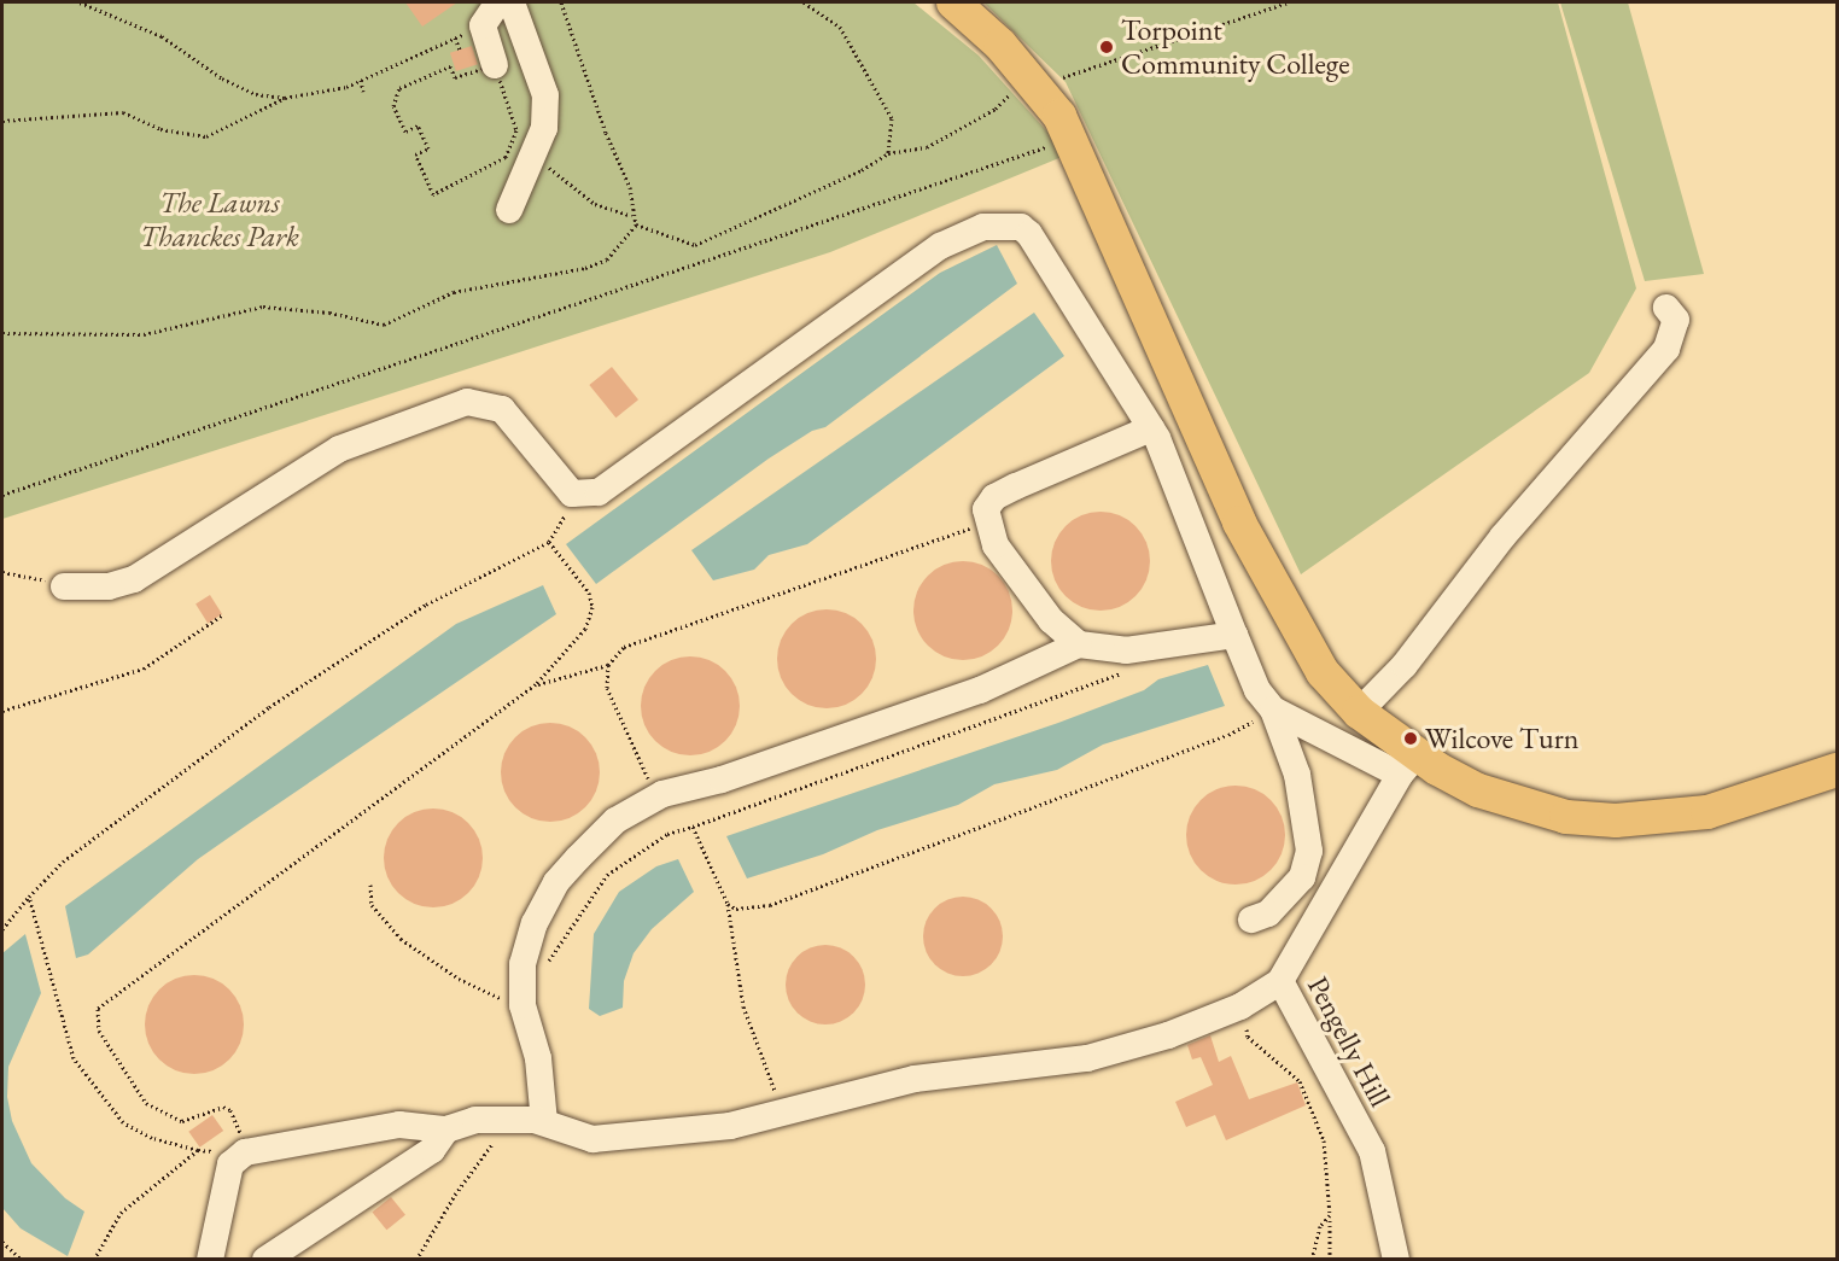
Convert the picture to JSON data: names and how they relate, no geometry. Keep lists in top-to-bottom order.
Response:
{
  "streets": {
    "street": ["Pengelly Hill"]
  },
  "parks": ["The Lawns Thanckes Park"],
  "places": ["Torpoint Community College", "Wilcove Turn"]
}
